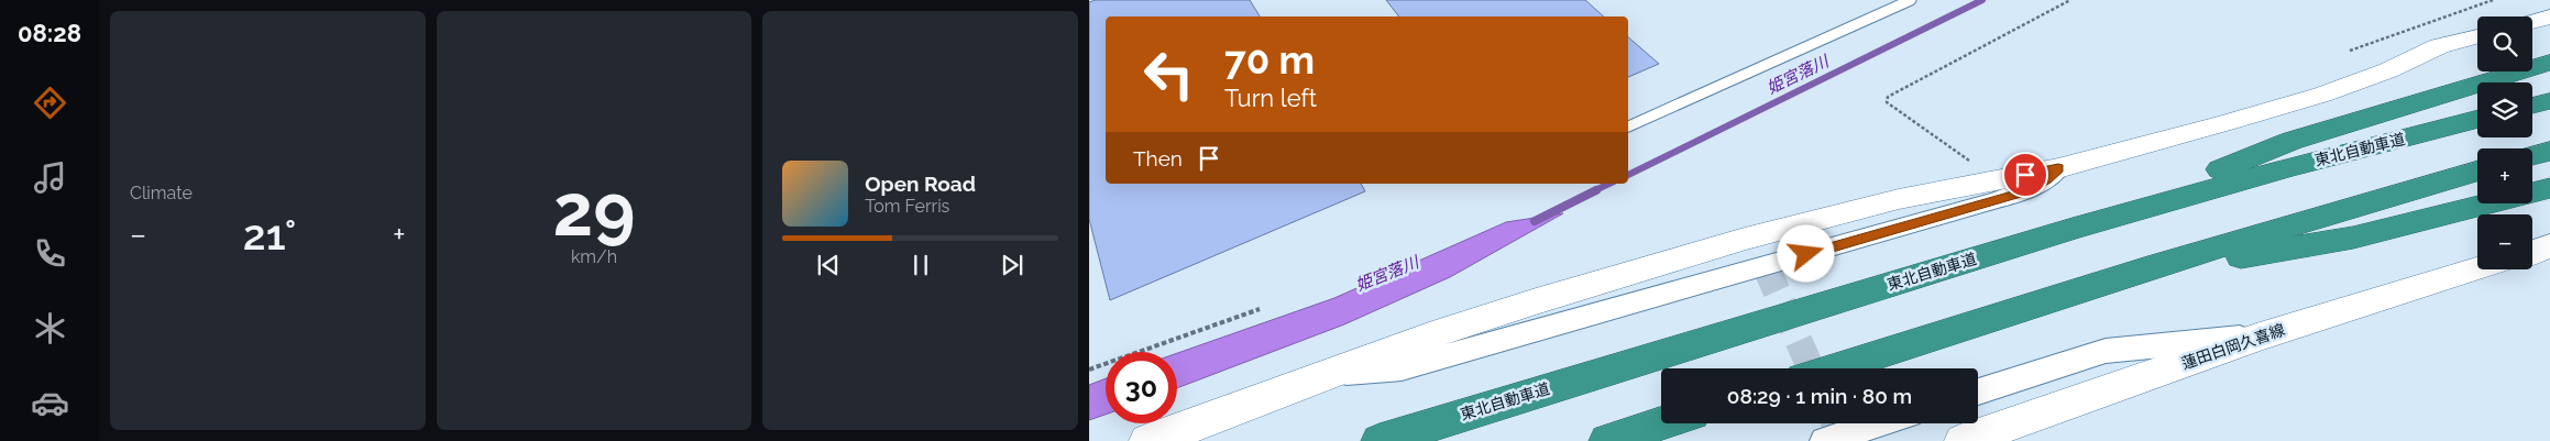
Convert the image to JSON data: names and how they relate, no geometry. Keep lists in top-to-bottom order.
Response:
{
  "streets": {
    "highway": ["東北自動車道"],
    "street": ["蓮田白岡久喜線"]
  },
  "water": ["姫宮落川"],
  "page": {
    "tabs": "08:28",
    "tile": [
      "Climate",
      ["29", "km/h"]
    ],
    "map_buttons": ["+", "−"],
    "turn": ["70 m", "Turn left"],
    "then": "Then",
    "song": ["Open Road", "Tom Ferris"],
    "heat": ["−", "21°", "+"],
    "limit": "30",
    "trip": "08:29 · 1 min · 80 m"
  }
}
